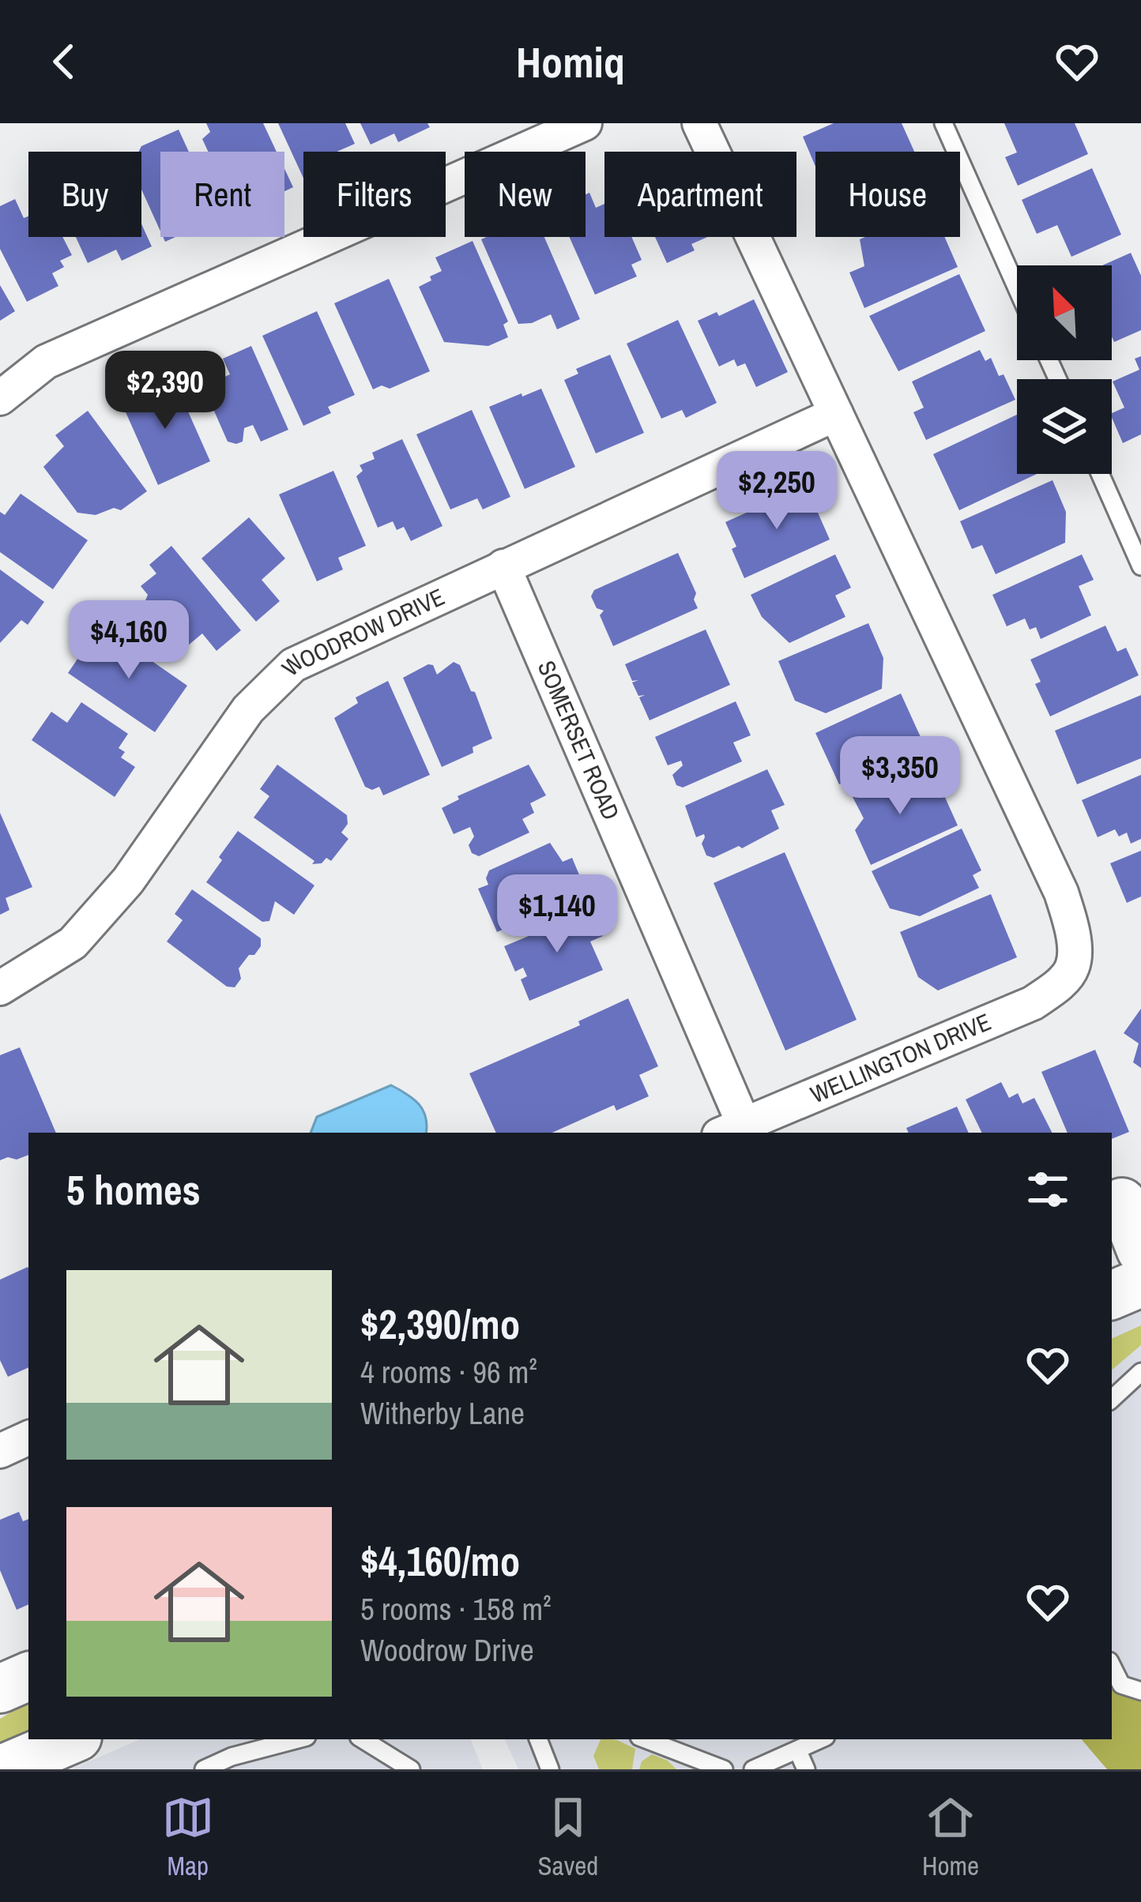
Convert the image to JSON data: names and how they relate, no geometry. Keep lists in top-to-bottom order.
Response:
{
  "streets": {
    "street": ["WOODROW DRIVE", "SOMERSET ROAD", "WELLINGTON DRIVE"]
  },
  "crossings": [
    ["WOODROW DRIVE", "SOMERSET ROAD"],
    ["WOODROW DRIVE", "WELLINGTON DRIVE"],
    ["SOMERSET ROAD", "WELLINGTON DRIVE"]
  ],
  "north": "top left",
  "page": {
    "header": "Homiq",
    "chip": [
      "Buy",
      "Rent",
      "Filters",
      "New",
      "Apartment",
      "House"
    ],
    "price": [
      "$2,390",
      "$2,250",
      "$4,160",
      "$3,350",
      "$1,140"
    ],
    "heading": "5 homes",
    "list": [
      {
        "name": "$2,390/mo",
        "note": "4 rooms · 96 m² · Witherby Lane"
      },
      {
        "name": "$4,160/mo",
        "note": "5 rooms · 158 m² · Woodrow Drive"
      }
    ],
    "tabs": ["Map", "Saved", "Home"]
  }
}
